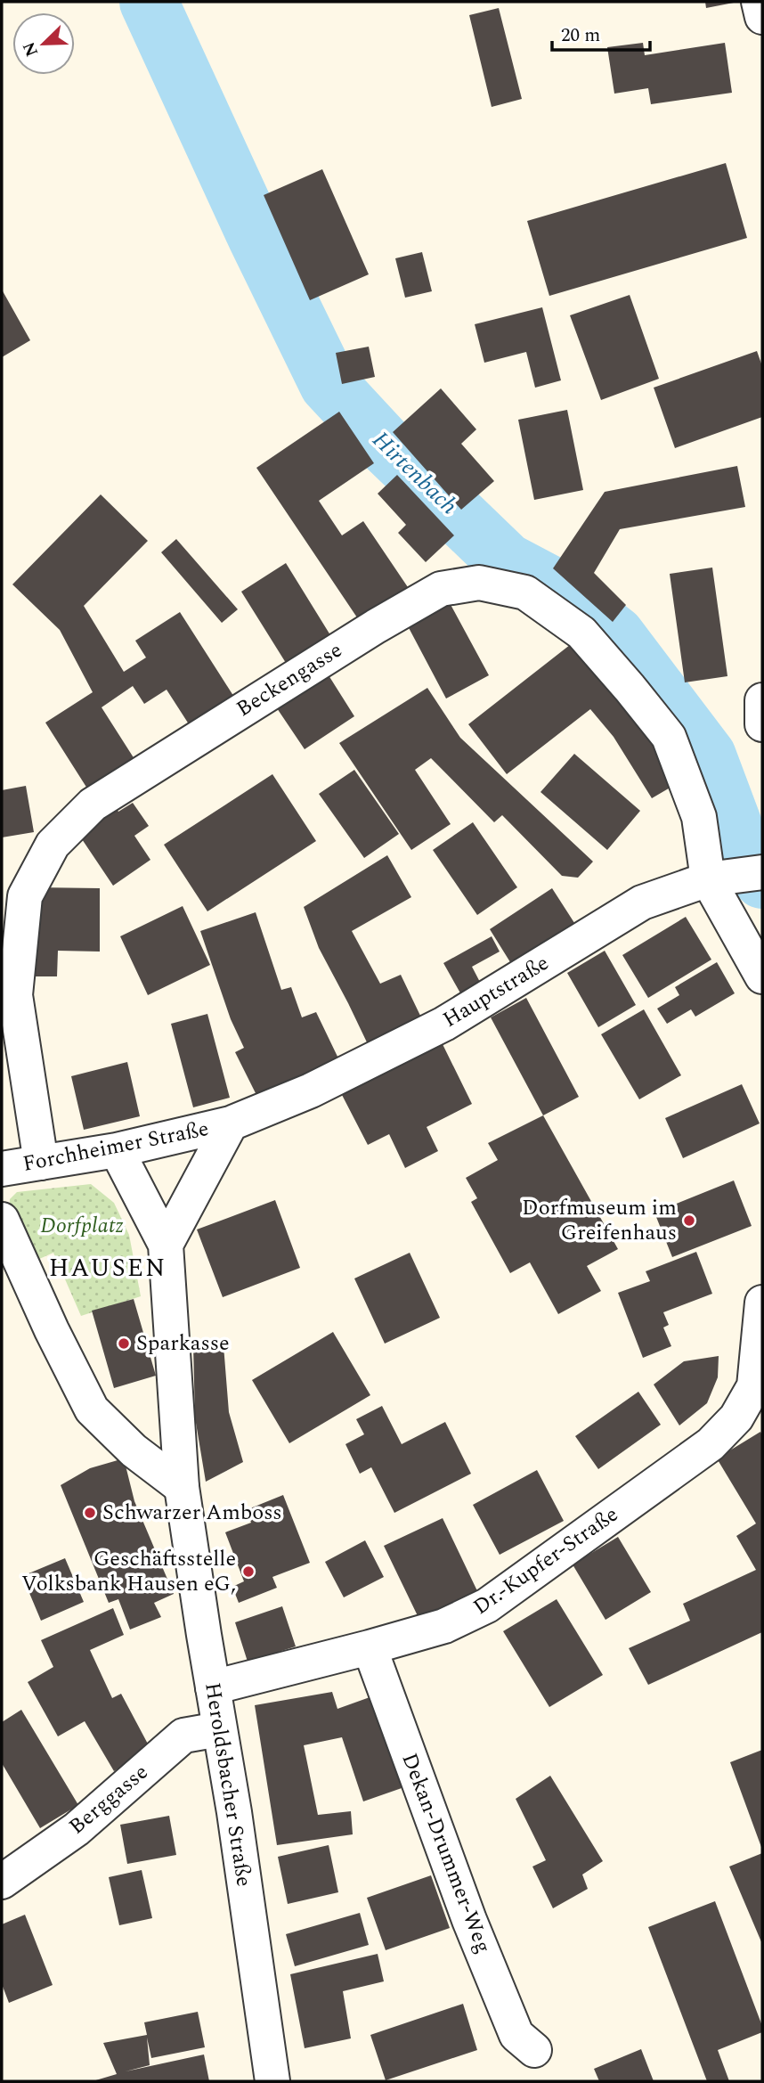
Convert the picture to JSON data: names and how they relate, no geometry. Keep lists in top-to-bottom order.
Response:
{
  "streets": {
    "street": [
      "Beckengasse",
      "Hauptstraße",
      "Forchheimer Straße",
      "Dr.-Kupfer-Straße",
      "Heroldsbacher Straße",
      "Berggasse",
      "Dekan-Drummer-Weg"
    ]
  },
  "crossings": [
    ["Beckengasse", "Hauptstraße"],
    ["Beckengasse", "Forchheimer Straße"],
    ["Hauptstraße", "Forchheimer Straße"],
    ["Forchheimer Straße", "Heroldsbacher Straße"],
    ["Dr.-Kupfer-Straße", "Heroldsbacher Straße"],
    ["Dr.-Kupfer-Straße", "Dekan-Drummer-Weg"],
    ["Heroldsbacher Straße", "Berggasse"]
  ],
  "districts": ["HAUSEN"],
  "water": ["Hirtenbach"],
  "parks": ["Dorfplatz"],
  "places": [
    "Dorfmuseum im Greifenhaus",
    "Sparkasse",
    "Schwarzer Amboss",
    "Geschäftsstelle Volksbank Hausen eG,"
  ],
  "scale_bar": "20 m",
  "north": "bottom left"
}
